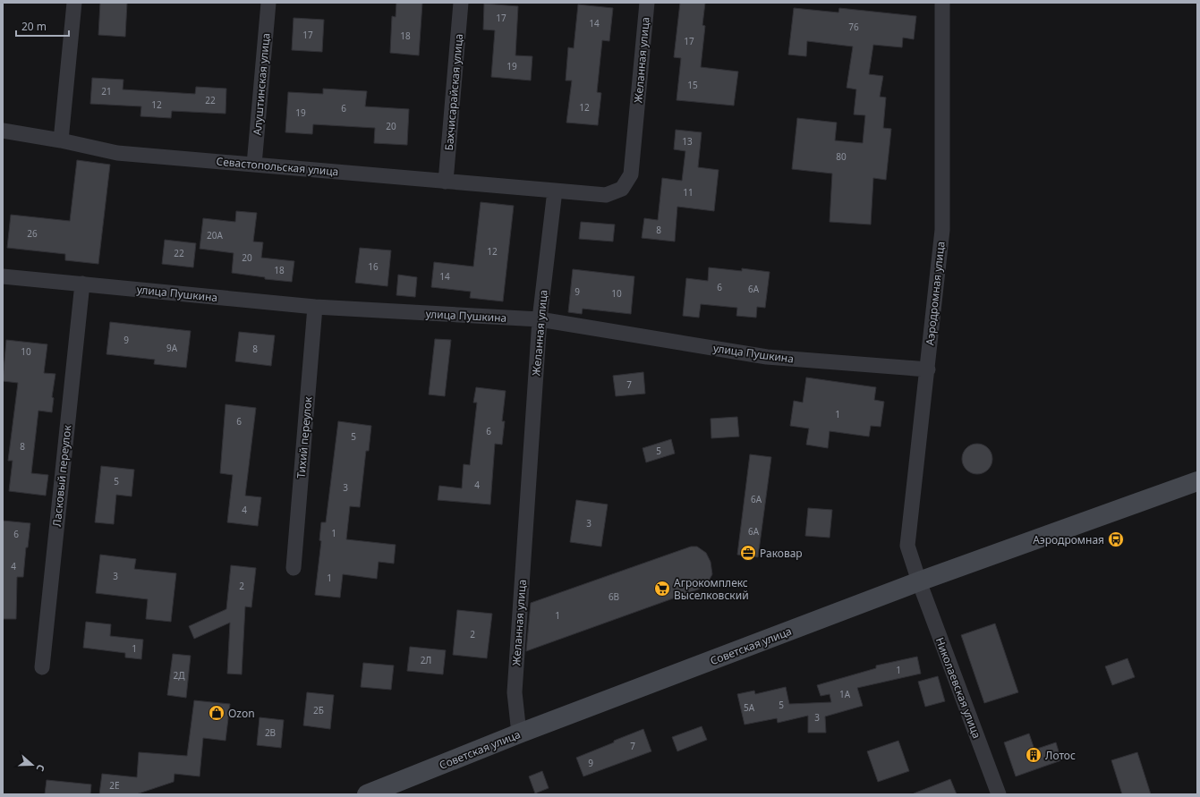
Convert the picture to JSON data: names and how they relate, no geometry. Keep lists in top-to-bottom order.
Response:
{
  "streets": {
    "main road": ["Советская улица"],
    "street": [
      "Желанная улица",
      "Алуштинская улица",
      "Бахчисарайская улица",
      "Севастопольская улица",
      "улица Пушкина",
      "Аэродромная улица",
      "Тихий переулок",
      "Ласковый переулок",
      "Николаевская улица"
    ]
  },
  "crossings": [
    ["Желанная улица", "Севастопольская улица"],
    ["Желанная улица", "улица Пушкина"],
    ["Желанная улица", "Советская улица"],
    ["Алуштинская улица", "Севастопольская улица"],
    ["Бахчисарайская улица", "Севастопольская улица"],
    ["улица Пушкина", "Аэродромная улица"],
    ["улица Пушкина", "Тихий переулок"],
    ["улица Пушкина", "Ласковый переулок"],
    ["Аэродромная улица", "Советская улица"],
    ["Аэродромная улица", "Николаевская улица"],
    ["Советская улица", "Николаевская улица"]
  ],
  "places": {
    "bus stop": ["Аэродромная"],
    "office": ["Раковар"],
    "supermarket": ["Агрокомплекс Выселковский"],
    "shop": ["Ozon"],
    "building": ["Лотос"]
  },
  "house_numbers": [
    "17",
    "14",
    "76",
    "17",
    "18",
    "17",
    "19",
    "15",
    "21",
    "22",
    "12",
    "12",
    "6",
    "19",
    "20",
    "13",
    "80",
    "11",
    "8",
    "26",
    "20А",
    "12",
    "22",
    "20",
    "16",
    "18",
    "14",
    "6",
    "6А",
    "9",
    "10",
    "9",
    "9А",
    "8",
    "10",
    "7",
    "1",
    "6",
    "6",
    "5",
    "8",
    "5",
    "5",
    "4",
    "3",
    "6А",
    "4",
    "3",
    "6А",
    "1",
    "6",
    "4",
    "3",
    "1",
    "2",
    "6В",
    "1",
    "2",
    "1",
    "2Л",
    "1",
    "2Д",
    "1А",
    "5",
    "5А",
    "2Б",
    "3",
    "2В",
    "7",
    "9",
    "2Е"
  ],
  "scale_bar": "20 m",
  "north": "right"
}
